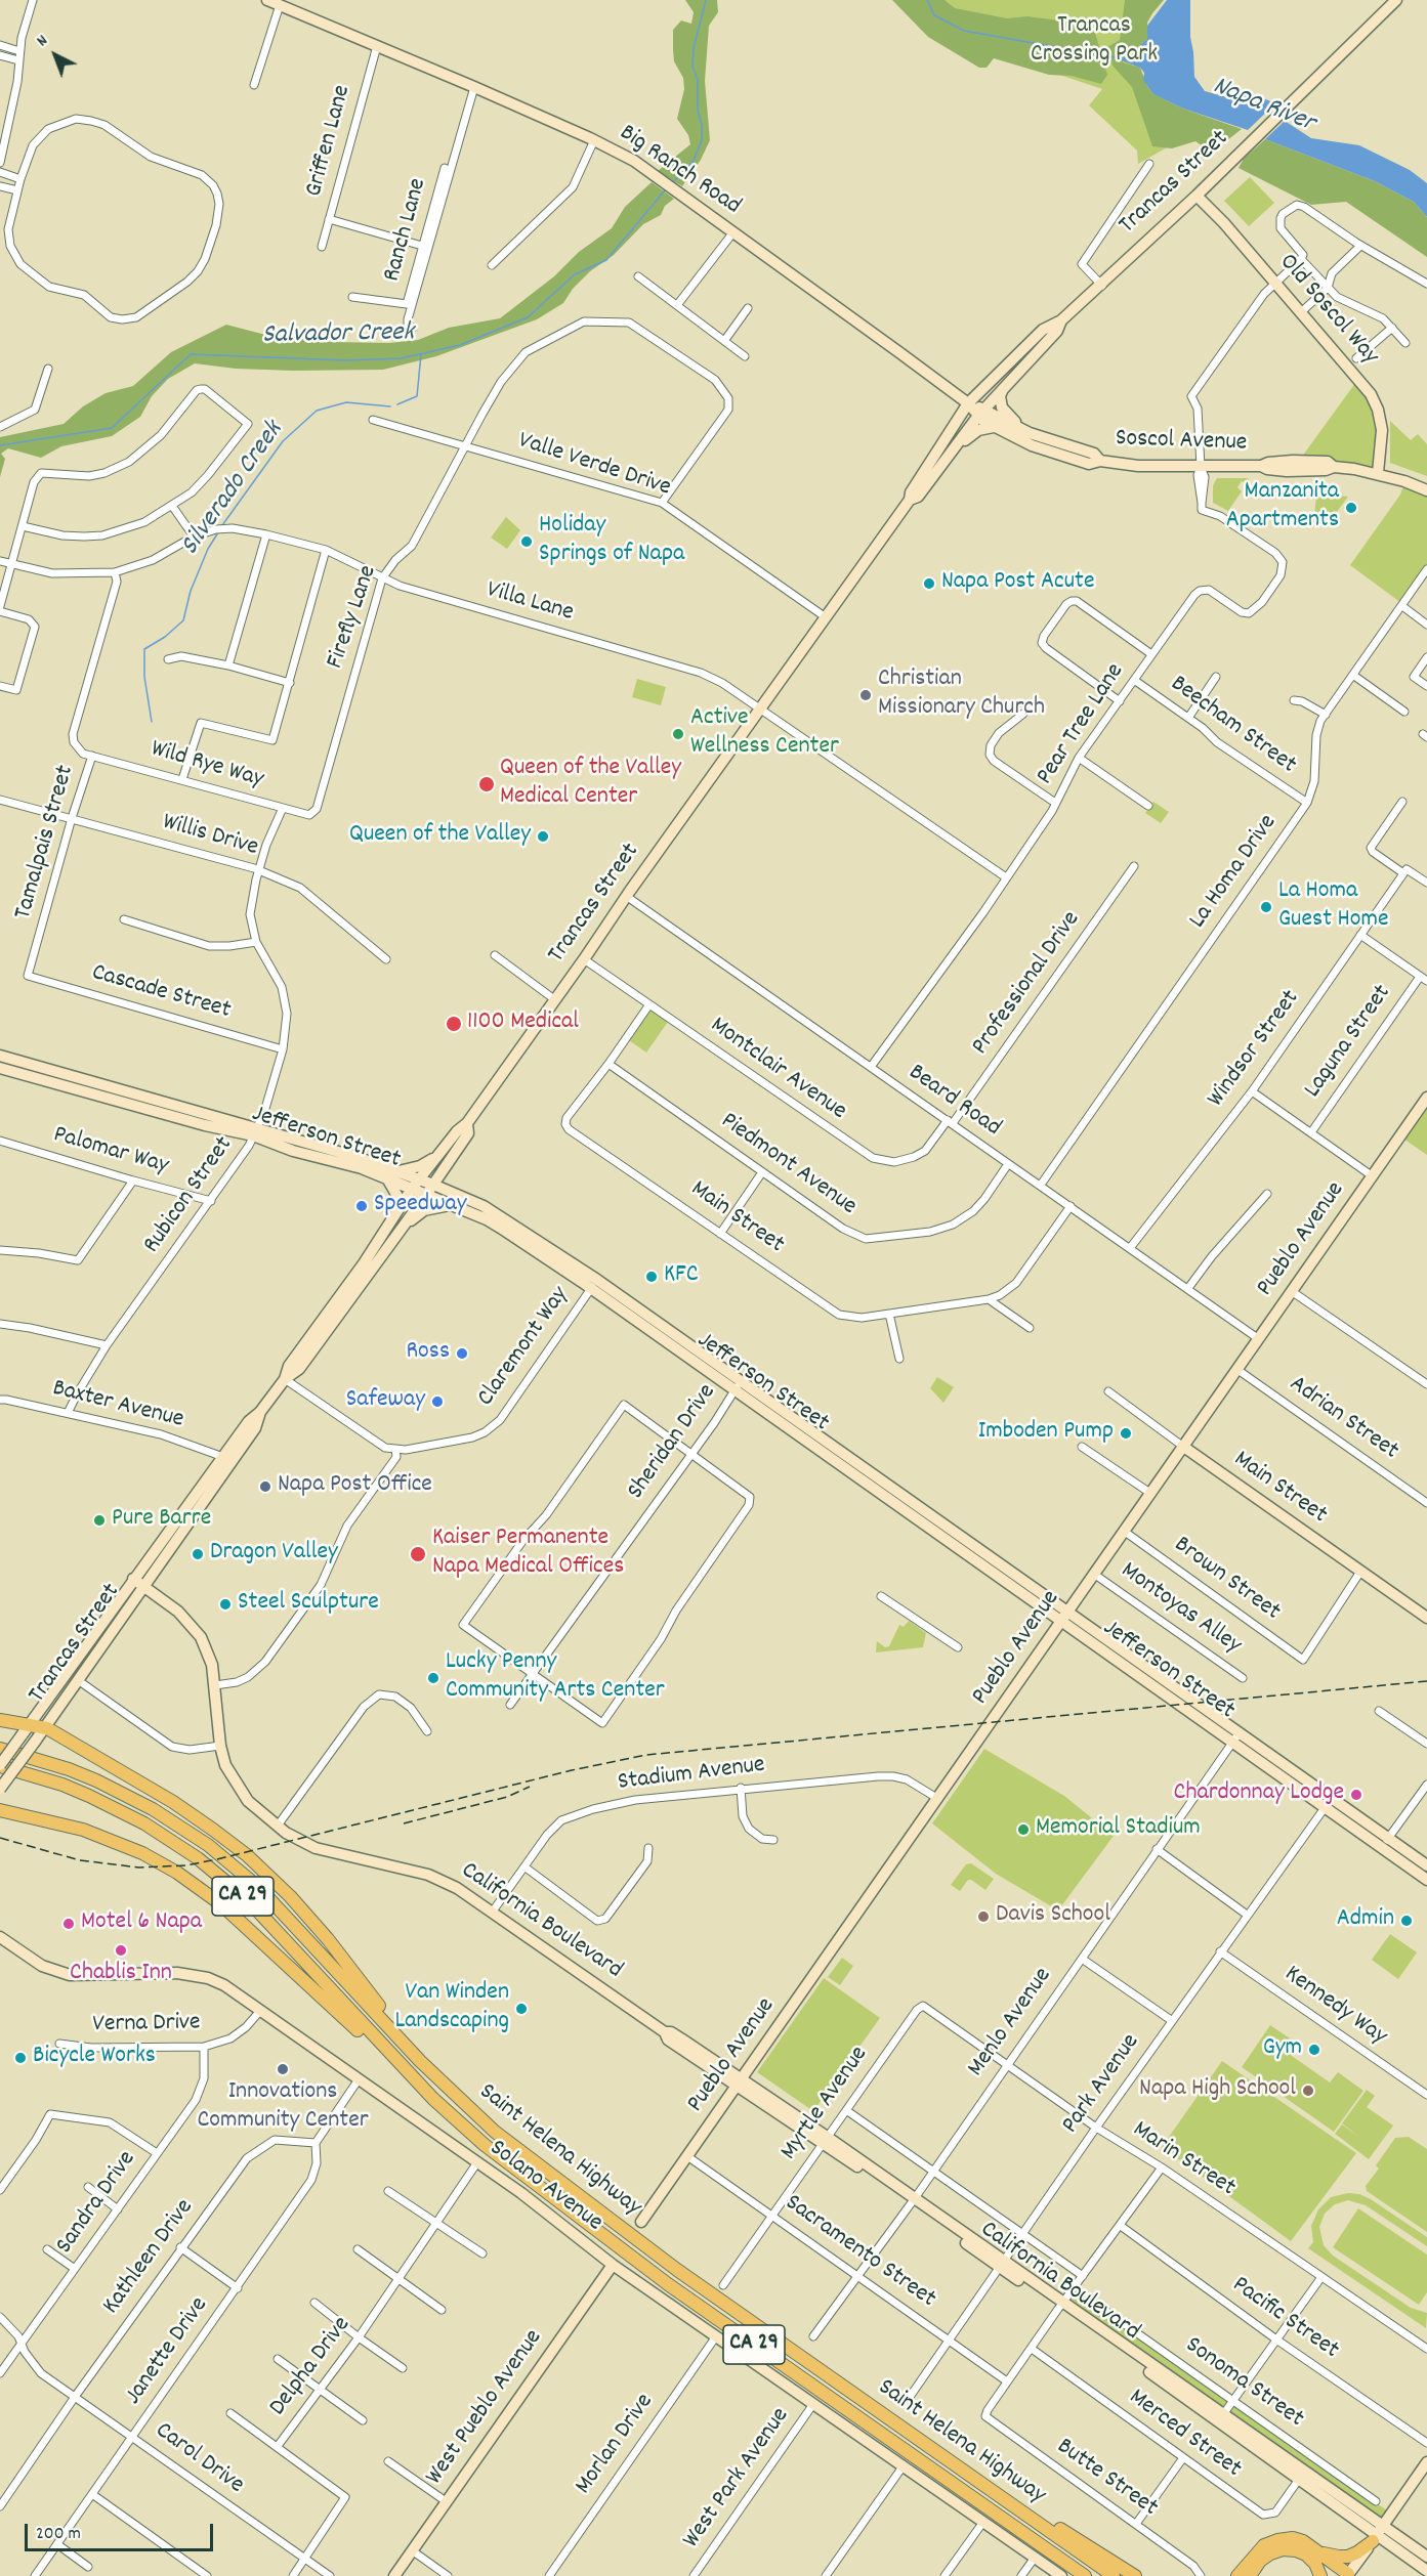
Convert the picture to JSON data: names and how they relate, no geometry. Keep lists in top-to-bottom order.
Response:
{
  "streets": {
    "highway": ["CA 29", "Saint Helena Highway"],
    "main road": [
      "Big Ranch Road",
      "Trancas Street",
      "Old Soscol Way",
      "Soscol Avenue",
      "Jefferson Street",
      "Main Street",
      "Pueblo Avenue",
      "California Boulevard",
      "Solano Avenue",
      "West Pueblo Avenue"
    ],
    "street": [
      "Griffen Lane",
      "Ranch Lane",
      "Valle Verde Drive",
      "Villa Lane",
      "Firefly Lane",
      "Pear Tree Lane",
      "Beecham Street",
      "Wild Rye Way",
      "Willis Drive",
      "Tamalpais Street",
      "La Homa Drive",
      "Professional Drive",
      "Cascade Street",
      "Laguna Street",
      "Windsor Street",
      "Montclair Avenue",
      "Beard Road",
      "Palomar Way",
      "Piedmont Avenue",
      "Rubicon Street",
      "Claremont Way",
      "Baxter Avenue",
      "Adrian Street",
      "Sheridan Drive",
      "Brown Street",
      "Montoyas Alley",
      "Stadium Avenue",
      "Kennedy Way",
      "Menlo Avenue",
      "Verna Drive",
      "Park Avenue",
      "Myrtle Avenue",
      "Marin Street",
      "Sandra Drive",
      "Sacramento Street",
      "Kathleen Drive",
      "Pacific Street",
      "Janette Drive",
      "Delpha Drive",
      "Sonoma Street",
      "Merced Street",
      "Morlan Drive",
      "Carol Drive",
      "West Park Avenue",
      "Butte Street"
    ]
  },
  "crossings": [
    ["Griffen Lane", "Big Ranch Road"],
    ["Big Ranch Road", "Trancas Street"],
    ["Big Ranch Road", "Soscol Avenue"],
    ["Trancas Street", "Old Soscol Way"],
    ["Trancas Street", "Soscol Avenue"],
    ["Trancas Street", "Valle Verde Drive"],
    ["Trancas Street", "Villa Lane"],
    ["Trancas Street", "Montclair Avenue"],
    ["Trancas Street", "Beard Road"],
    ["Trancas Street", "Jefferson Street"],
    ["Trancas Street", "Claremont Way"],
    ["Trancas Street", "Baxter Avenue"],
    ["Trancas Street", "California Boulevard"],
    ["Trancas Street", "Saint Helena Highway"],
    ["Old Soscol Way", "Soscol Avenue"],
    ["Old Soscol Way", "Pear Tree Lane"],
    ["Soscol Avenue", "Pear Tree Lane"],
    ["Valle Verde Drive", "Firefly Lane"],
    ["Villa Lane", "Firefly Lane"],
    ["Villa Lane", "Pear Tree Lane"],
    ["Firefly Lane", "Wild Rye Way"],
    ["Pear Tree Lane", "Beecham Street"],
    ["Pear Tree Lane", "Beard Road"],
    ["Beecham Street", "La Homa Drive"],
    ["Wild Rye Way", "Tamalpais Street"],
    ["Wild Rye Way", "Rubicon Street"],
    ["Willis Drive", "Tamalpais Street"],
    ["Willis Drive", "Rubicon Street"],
    ["Tamalpais Street", "Cascade Street"],
    ["La Homa Drive", "Beard Road"],
    ["Professional Drive", "Montclair Avenue"],
    ["Professional Drive", "Beard Road"],
    ["Cascade Street", "Rubicon Street"],
    ["Windsor Street", "Beard Road"],
    ["Montclair Avenue", "Beard Road"],
    ["Montclair Avenue", "Main Street"],
    ["Beard Road", "Piedmont Avenue"],
    ["Beard Road", "Pueblo Avenue"],
    ["Jefferson Street", "Rubicon Street"],
    ["Jefferson Street", "Pueblo Avenue"],
    ["Jefferson Street", "Claremont Way"],
    ["Jefferson Street", "Sheridan Drive"],
    ["Jefferson Street", "Menlo Avenue"],
    ["Jefferson Street", "Park Avenue"],
    ["Palomar Way", "Rubicon Street"],
    ["Piedmont Avenue", "Main Street"],
    ["Rubicon Street", "Baxter Avenue"],
    ["Main Street", "Pueblo Avenue"],
    ["Main Street", "Brown Street"],
    ["Pueblo Avenue", "Adrian Street"],
    ["Pueblo Avenue", "Brown Street"],
    ["Pueblo Avenue", "Montoyas Alley"],
    ["Pueblo Avenue", "Stadium Avenue"],
    ["Pueblo Avenue", "California Boulevard"],
    ["Pueblo Avenue", "Sacramento Street"],
    ["Stadium Avenue", "California Boulevard"],
    ["California Boulevard", "Menlo Avenue"],
    ["California Boulevard", "Park Avenue"],
    ["California Boulevard", "Myrtle Avenue"],
    ["California Boulevard", "Merced Street"],
    ["Kennedy Way", "Park Avenue"],
    ["Menlo Avenue", "Marin Street"],
    ["Menlo Avenue", "Sacramento Street"],
    ["Verna Drive", "Solano Avenue"],
    ["Verna Drive", "Sandra Drive"],
    ["Park Avenue", "Marin Street"],
    ["Park Avenue", "Sacramento Street"],
    ["Myrtle Avenue", "Marin Street"],
    ["Myrtle Avenue", "Sacramento Street"],
    ["Solano Avenue", "Delpha Drive"],
    ["Solano Avenue", "West Pueblo Avenue"],
    ["Solano Avenue", "Morlan Drive"],
    ["Solano Avenue", "West Park Avenue"],
    ["Sandra Drive", "Carol Drive"],
    ["Sacramento Street", "Butte Street"],
    ["Kathleen Drive", "Janette Drive"],
    ["Kathleen Drive", "Carol Drive"],
    ["Janette Drive", "Carol Drive"],
    ["Delpha Drive", "Carol Drive"]
  ],
  "water": ["Napa River", "Salvador Creek", "Silverado Creek"],
  "parks": ["Trancas Crossing Park"],
  "places": [
    "Manzanita Apartments",
    "Holiday Springs of Napa",
    "Napa Post Acute",
    "Christian Missionary Church",
    "Active Wellness Center",
    "Queen of the Valley Medical Center",
    "Queen of the Valley",
    "La Homa Guest Home",
    "1100 Medical",
    "Speedway",
    "KFC",
    "Ross",
    "Safeway",
    "Imboden Pump",
    "Napa Post Office",
    "Pure Barre",
    "Dragon Valley",
    "Kaiser Permanente Napa Medical Offices",
    "Steel Sculpture",
    "Lucky Penny Community Arts Center",
    "Chardonnay Lodge",
    "Memorial Stadium",
    "Davis School",
    "Admin",
    "Motel 6 Napa",
    "Chablis Inn",
    "Van Winden Landscaping",
    "Gym",
    "Bicycle Works",
    "Innovations Community Center",
    "Napa High School"
  ],
  "scale_bar": "200 m",
  "north": "top left"
}
